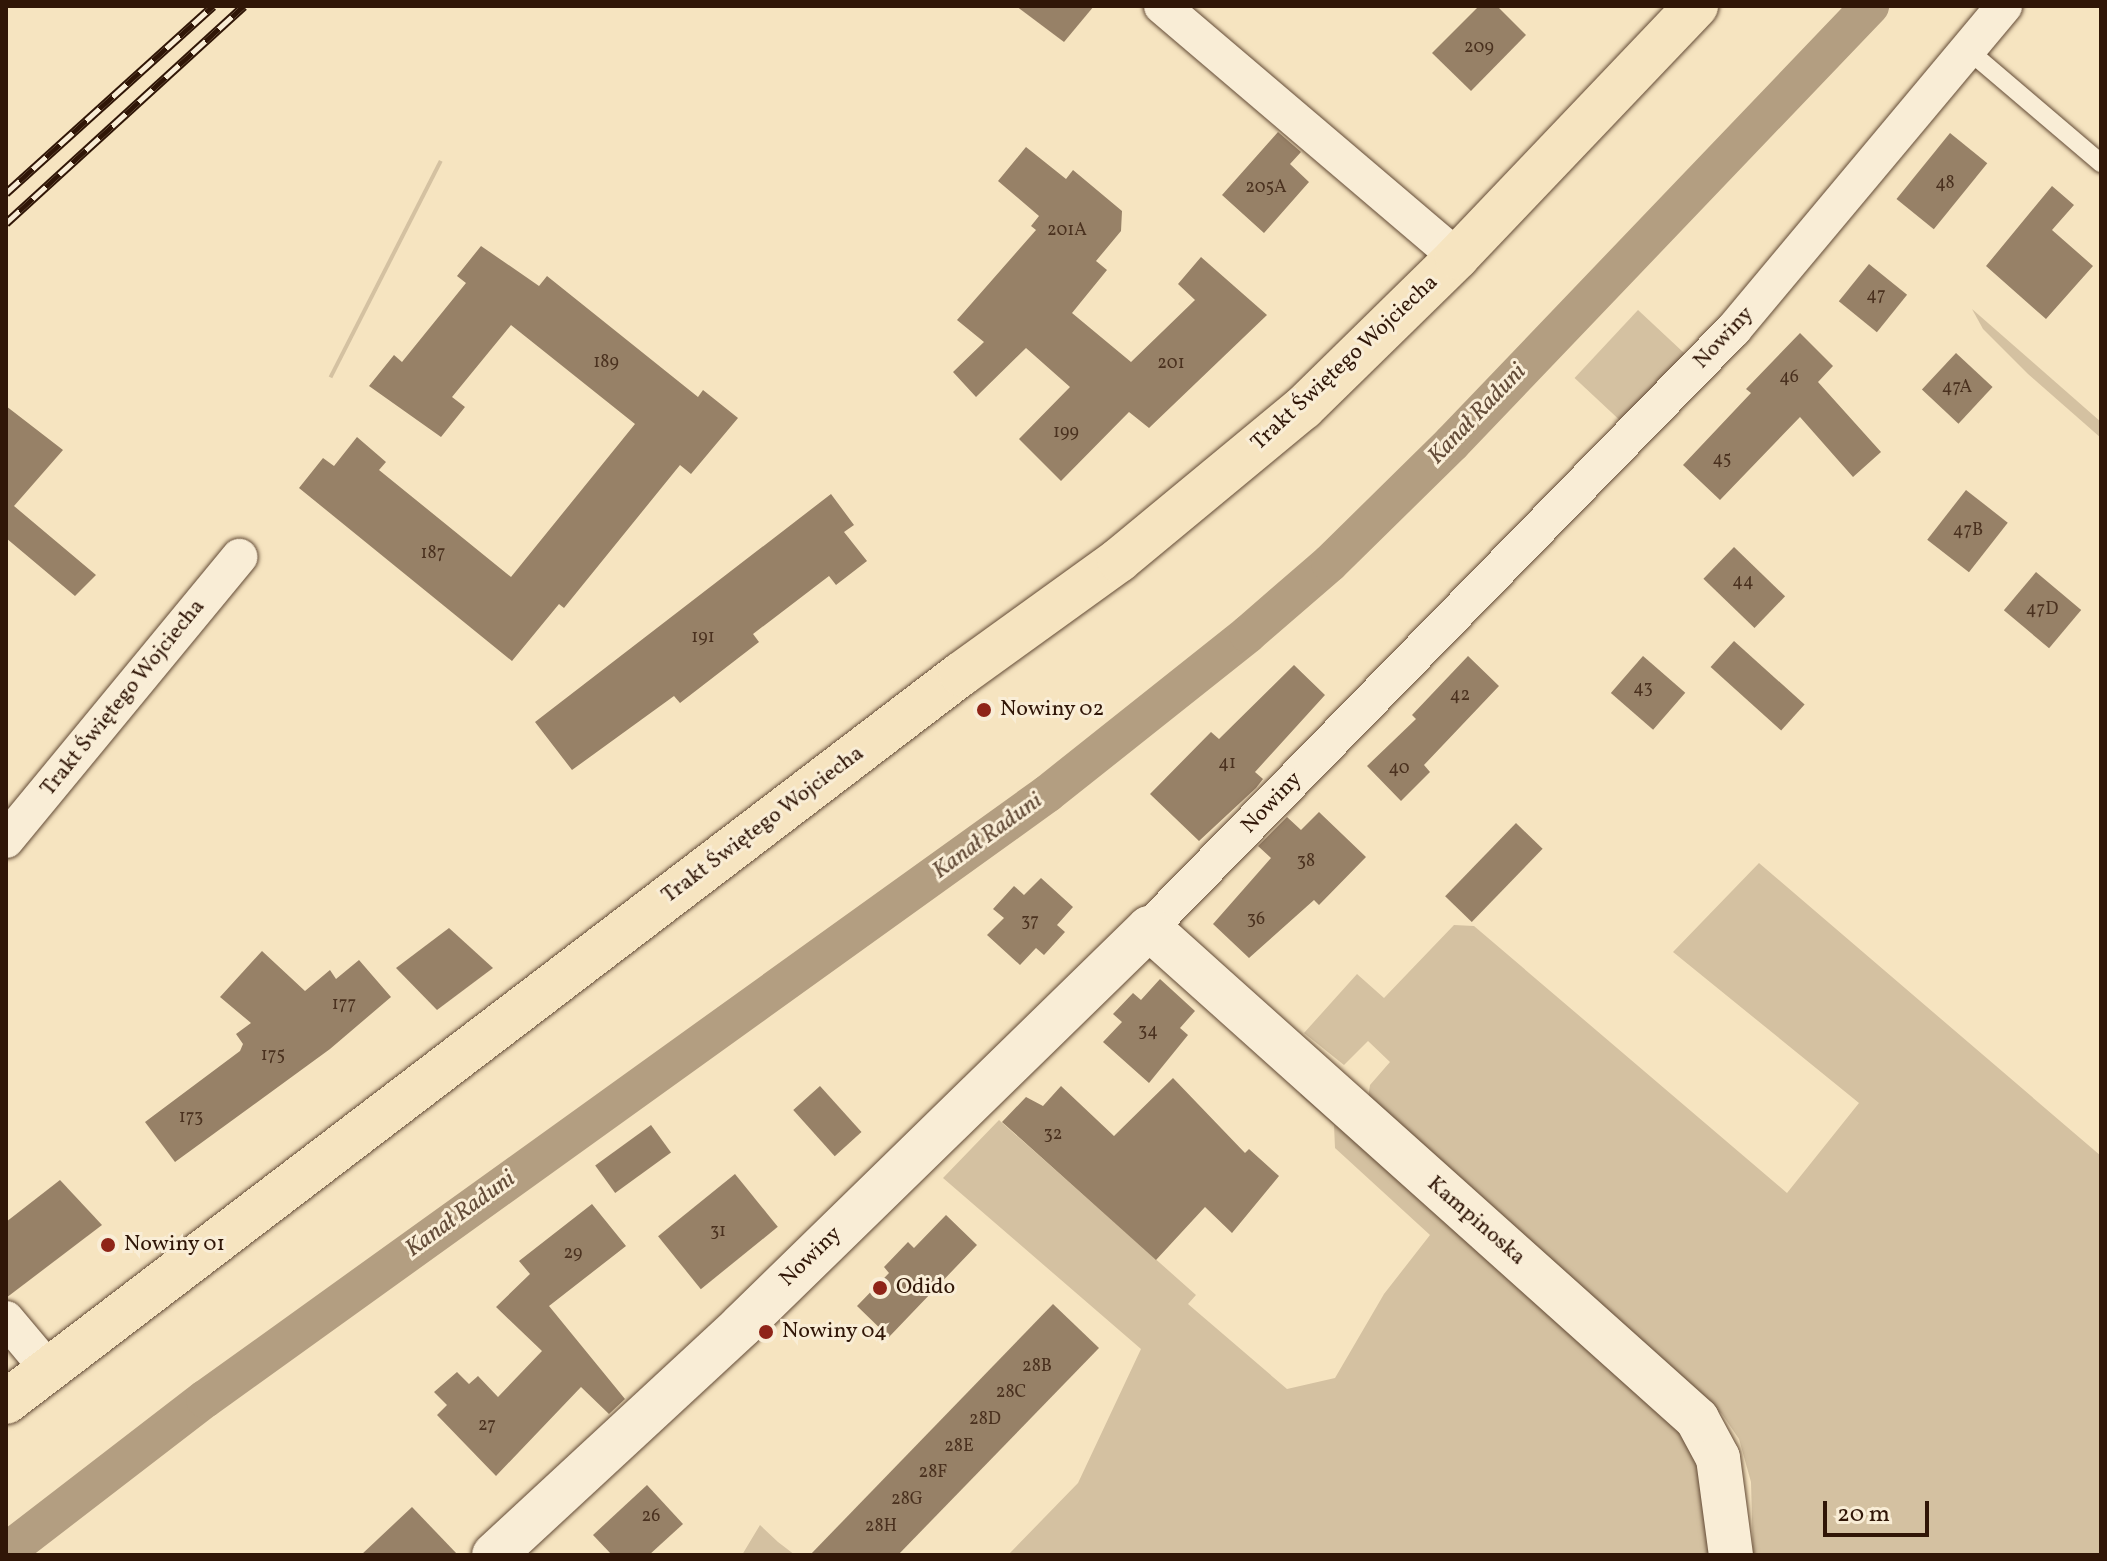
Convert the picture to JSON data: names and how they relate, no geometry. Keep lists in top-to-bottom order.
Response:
{
  "streets": {
    "main road": ["Trakt Świętego Wojciecha"],
    "street": ["Nowiny", "Kampinoska"]
  },
  "crossings": [
    ["Nowiny", "Kampinoska"]
  ],
  "water": ["Kanał Raduni"],
  "places": [
    "Nowiny 02",
    "Nowiny 01",
    "Odido",
    "Nowiny 04"
  ],
  "house_numbers": [
    "209",
    "48",
    "205A",
    "201A",
    "47",
    "189",
    "201",
    "46",
    "47A",
    "199",
    "45",
    "47B",
    "187",
    "44",
    "47D",
    "191",
    "43",
    "42",
    "41",
    "40",
    "38",
    "36",
    "37",
    "177",
    "34",
    "175",
    "173",
    "32",
    "31",
    "29",
    "28B",
    "28C",
    "28D",
    "27",
    "28E",
    "28F",
    "28G",
    "26",
    "28H"
  ],
  "scale_bar": "20 m"
}
